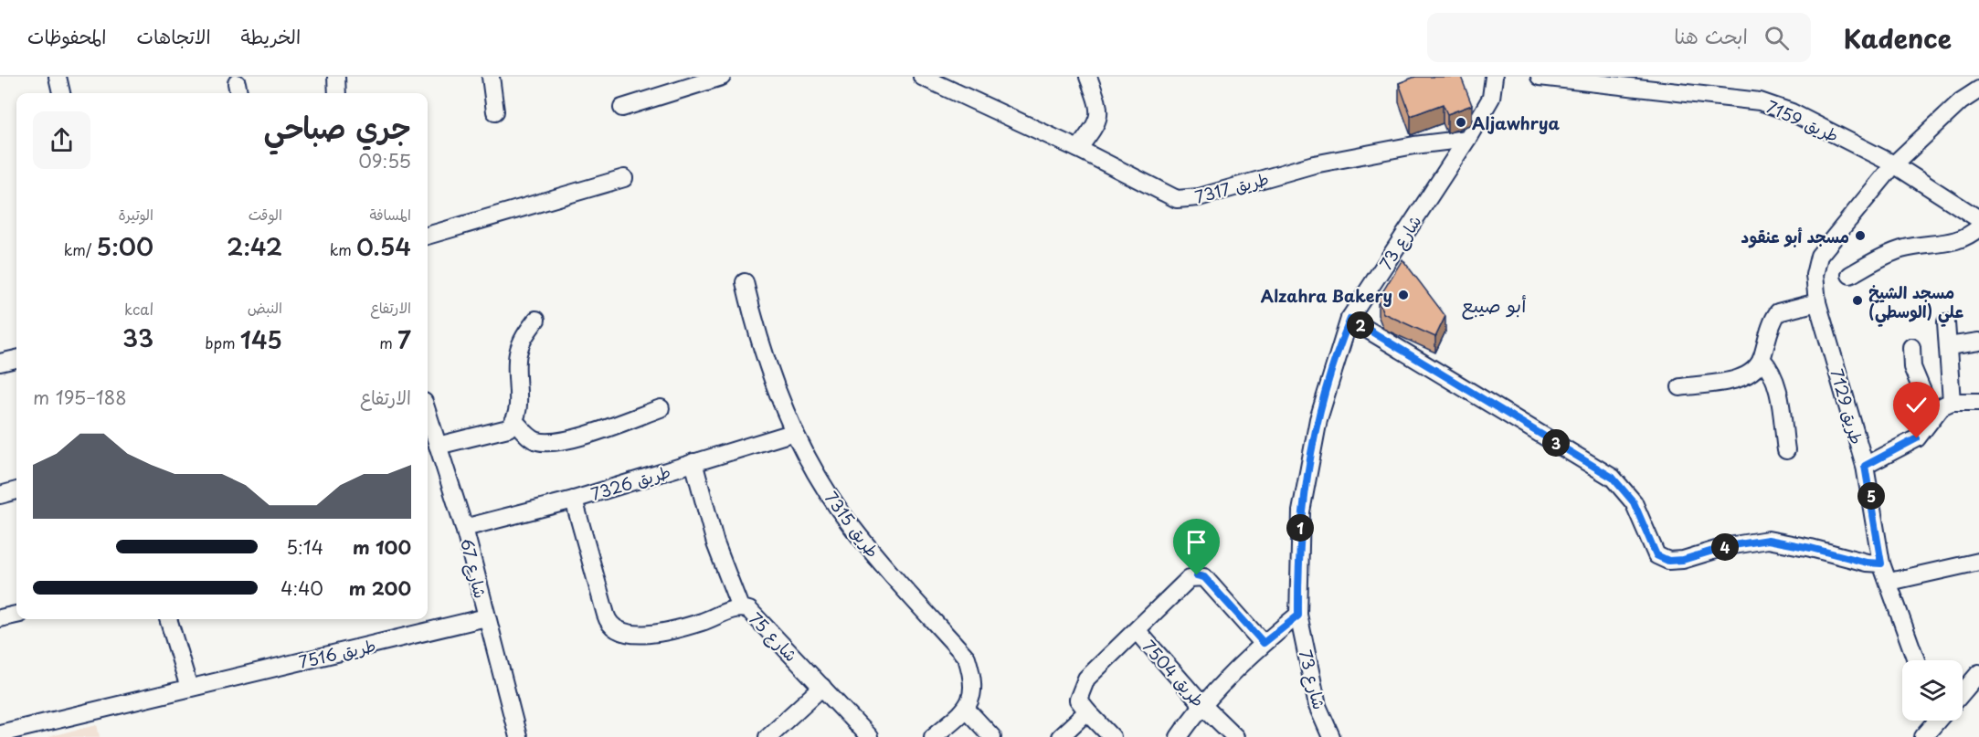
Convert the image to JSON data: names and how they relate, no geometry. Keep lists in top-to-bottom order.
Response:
{
  "streets": {
    "street": [
      "طريق 7159",
      "طريق 7317",
      "شارع 73",
      "طريق 7129",
      "طريق 7326",
      "طريق 7315",
      "شارع 67",
      "شارع 75",
      "طريق 7516",
      "طريق 7504"
    ]
  },
  "crossings": [
    ["طريق 7159", "طريق 7129"],
    ["طريق 7317", "شارع 73"],
    ["طريق 7326", "طريق 7315"],
    ["طريق 7326", "شارع 67"],
    ["طريق 7326", "شارع 75"],
    ["شارع 67", "طريق 7516"]
  ],
  "districts": ["أبو صيبع"],
  "places": [
    "Aljawhrya",
    "مسجد أبو عنقود",
    "Alzahra Bakery",
    "مسجد الشيخ علي (الوسطي)"
  ],
  "page": {
    "header": "Kadence",
    "search": "ابحث هنا",
    "nav": ["الخريطة", "الاتجاهات", "المحفوظات"],
    "heading": ["جري صباحي", "09:55"],
    "stats": [
      ["المسافة", "0.54 km"],
      ["الوقت", "2:42"],
      ["الوتيرة", "5:00 /km"],
      ["الارتفاع", "7 m"],
      ["النبض", "145 bpm"],
      ["kcal", "33"]
    ],
    "pins": [
      "2",
      "3",
      "5",
      "1",
      "4"
    ],
    "chart": ["الارتفاع", "188–195 m"],
    "list": [
      {
        "name": "100 m",
        "note": "5:14"
      },
      {
        "name": "200 m",
        "note": "4:40"
      }
    ]
  }
}
